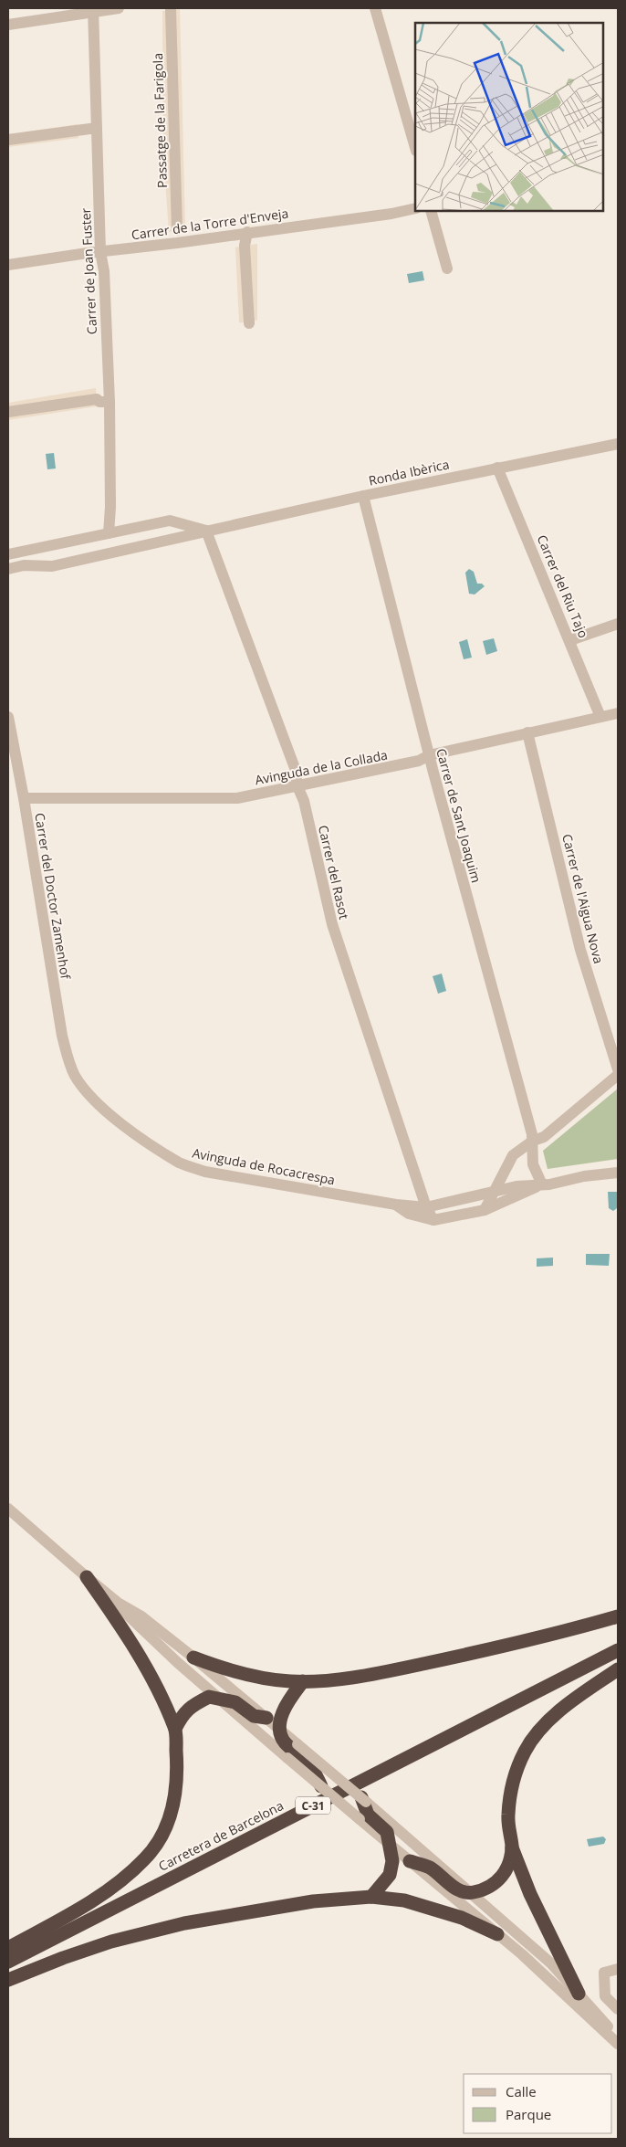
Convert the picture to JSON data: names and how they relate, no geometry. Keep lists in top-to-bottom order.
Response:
{
  "streets": {
    "highway": ["C-31", "Carretera de Barcelona"],
    "street": [
      "Passatge de la Farigola",
      "Carrer de la Torre d'Enveja",
      "Carrer de Joan Fuster",
      "Ronda Ibèrica",
      "Carrer del Riu Tajo",
      "Avinguda de la Collada",
      "Carrer de Sant Joaquim",
      "Carrer del Rasot",
      "Carrer del Doctor Zamenhof",
      "Carrer de l'Aigua Nova",
      "Avinguda de Rocacrespa"
    ]
  },
  "crossings": [
    ["Carrer de la Torre d'Enveja", "Carrer de Joan Fuster"],
    ["Carrer de Joan Fuster", "Ronda Ibèrica"],
    ["Ronda Ibèrica", "Carrer del Riu Tajo"],
    ["Ronda Ibèrica", "Carrer de Sant Joaquim"],
    ["Ronda Ibèrica", "Carrer del Rasot"],
    ["Carrer del Riu Tajo", "Avinguda de la Collada"],
    ["Avinguda de la Collada", "Carrer de Sant Joaquim"],
    ["Avinguda de la Collada", "Carrer del Rasot"],
    ["Avinguda de la Collada", "Carrer del Doctor Zamenhof"],
    ["Avinguda de la Collada", "Carrer de l'Aigua Nova"],
    ["Carrer de Sant Joaquim", "Avinguda de Rocacrespa"],
    ["Carrer del Rasot", "Avinguda de Rocacrespa"],
    ["Carrer del Doctor Zamenhof", "Avinguda de Rocacrespa"]
  ],
  "legend": ["Calle", "Parque"]
}
